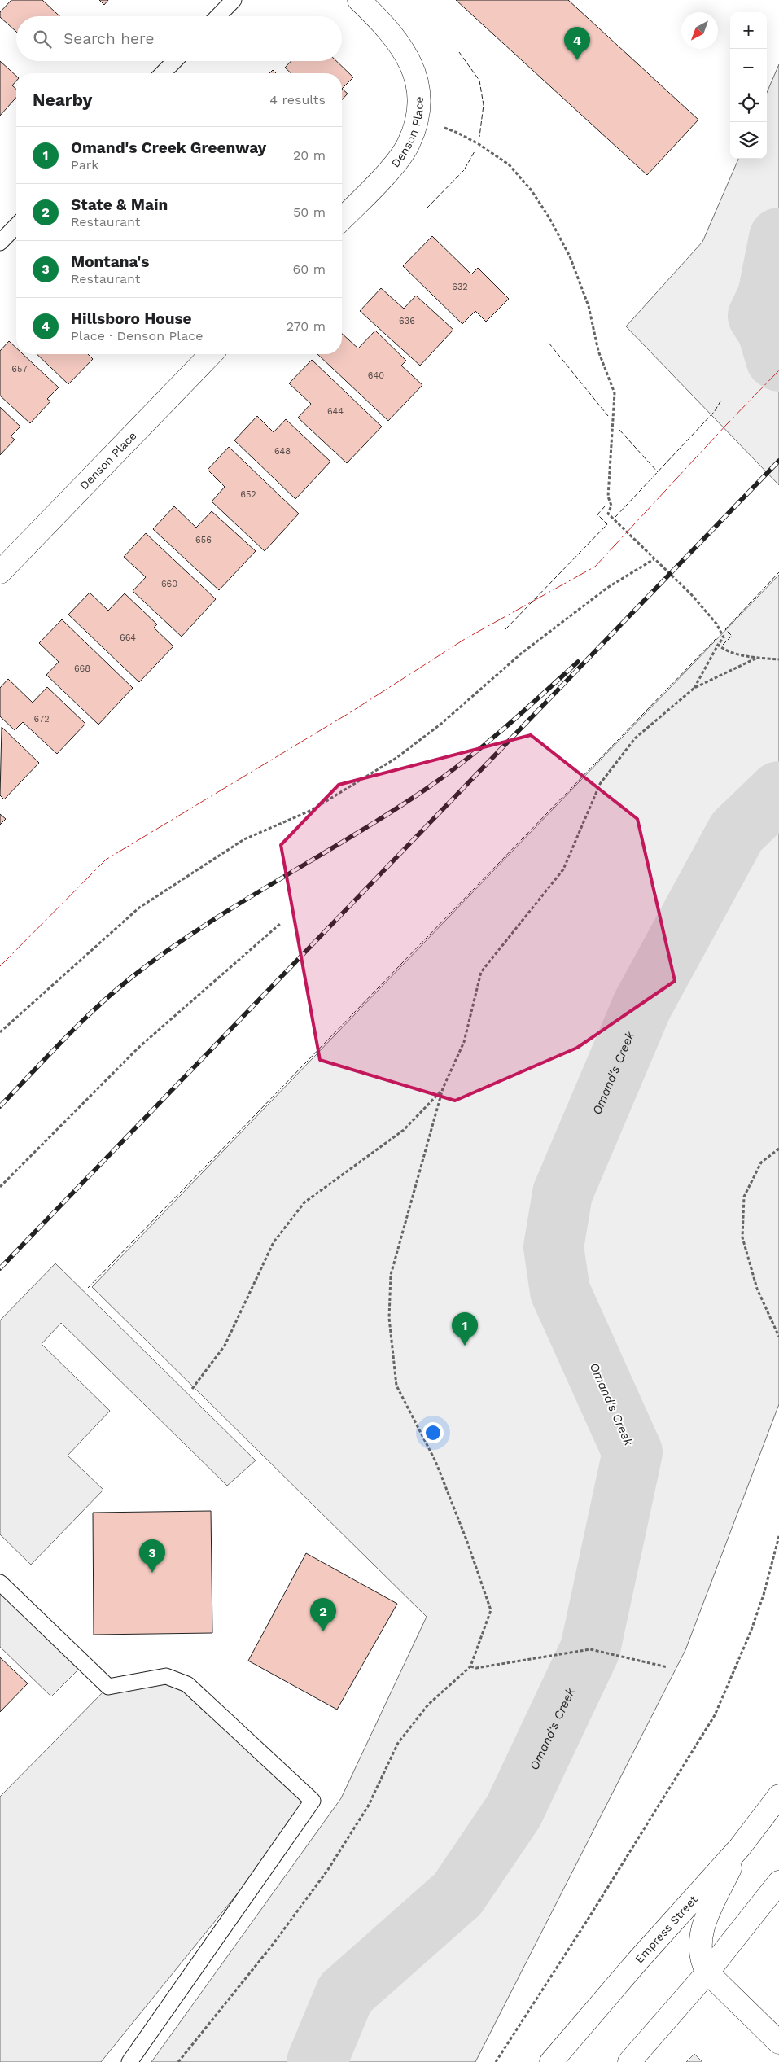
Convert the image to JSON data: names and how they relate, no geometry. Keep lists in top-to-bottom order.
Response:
{
  "streets": {
    "main road": ["Denson Place", "Empress Street"]
  },
  "water": ["Omand's Creek"],
  "house_numbers": [
    "632",
    "636",
    "657",
    "640",
    "644",
    "648",
    "652",
    "656",
    "660",
    "664",
    "668",
    "672"
  ],
  "north": "bottom left",
  "page": {
    "map_buttons": ["+", "−"],
    "search": "Search here",
    "pins": [
      "4",
      "1",
      "3",
      "2"
    ],
    "heading": ["Nearby", "4 results"],
    "list": [
      {
        "mark": "1",
        "name": "Omand's Creek Greenway",
        "note": "Park",
        "value": "20 m"
      },
      {
        "mark": "2",
        "name": "State & Main",
        "note": "Restaurant",
        "value": "50 m"
      },
      {
        "mark": "3",
        "name": "Montana's",
        "note": "Restaurant",
        "value": "60 m"
      },
      {
        "mark": "4",
        "name": "Hillsboro House",
        "note": "Place · Denson Place",
        "value": "270 m"
      }
    ]
  }
}
